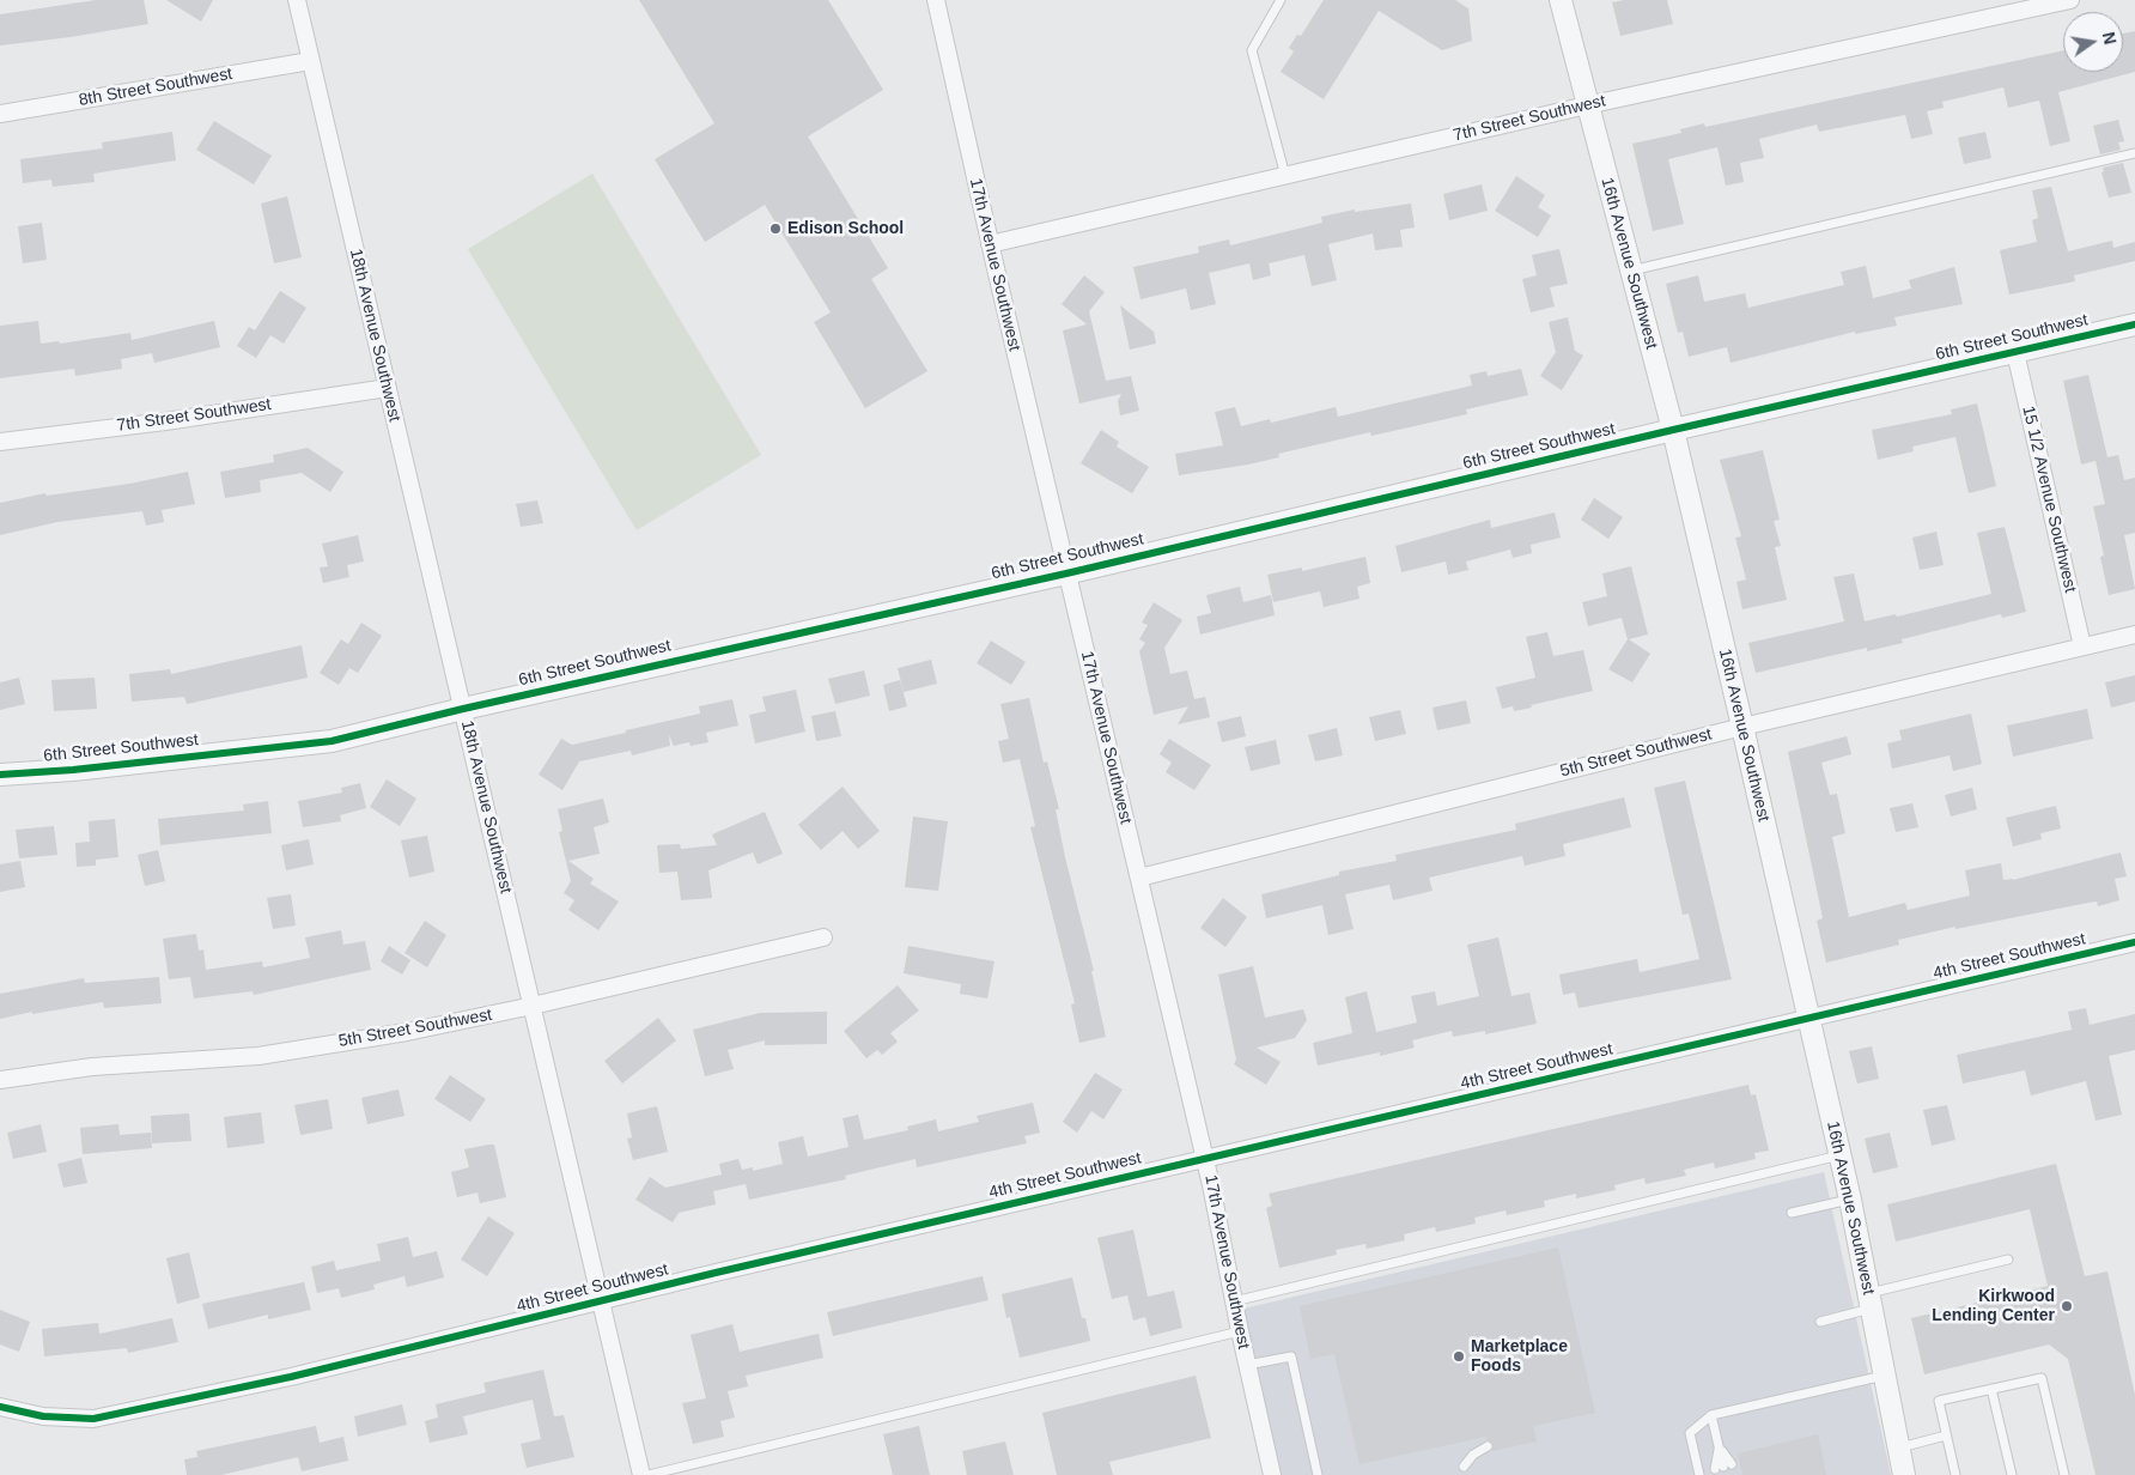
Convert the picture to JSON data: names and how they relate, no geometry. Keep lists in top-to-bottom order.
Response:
{
  "streets": {
    "street": [
      "8th Street Southwest",
      "7th Street Southwest",
      "16th Avenue Southwest",
      "17th Avenue Southwest",
      "18th Avenue Southwest",
      "6th Street Southwest",
      "15 1/2 Avenue Southwest",
      "5th Street Southwest",
      "4th Street Southwest"
    ]
  },
  "crossings": [
    ["8th Street Southwest", "18th Avenue Southwest"],
    ["7th Street Southwest", "16th Avenue Southwest"],
    ["7th Street Southwest", "17th Avenue Southwest"],
    ["7th Street Southwest", "18th Avenue Southwest"],
    ["16th Avenue Southwest", "6th Street Southwest"],
    ["16th Avenue Southwest", "5th Street Southwest"],
    ["16th Avenue Southwest", "4th Street Southwest"],
    ["17th Avenue Southwest", "6th Street Southwest"],
    ["17th Avenue Southwest", "5th Street Southwest"],
    ["17th Avenue Southwest", "4th Street Southwest"],
    ["18th Avenue Southwest", "6th Street Southwest"],
    ["18th Avenue Southwest", "5th Street Southwest"],
    ["18th Avenue Southwest", "4th Street Southwest"],
    ["6th Street Southwest", "15 1/2 Avenue Southwest"],
    ["15 1/2 Avenue Southwest", "5th Street Southwest"]
  ],
  "places": ["Edison School", "Kirkwood Lending Center", "Marketplace Foods"],
  "north": "right"
}
